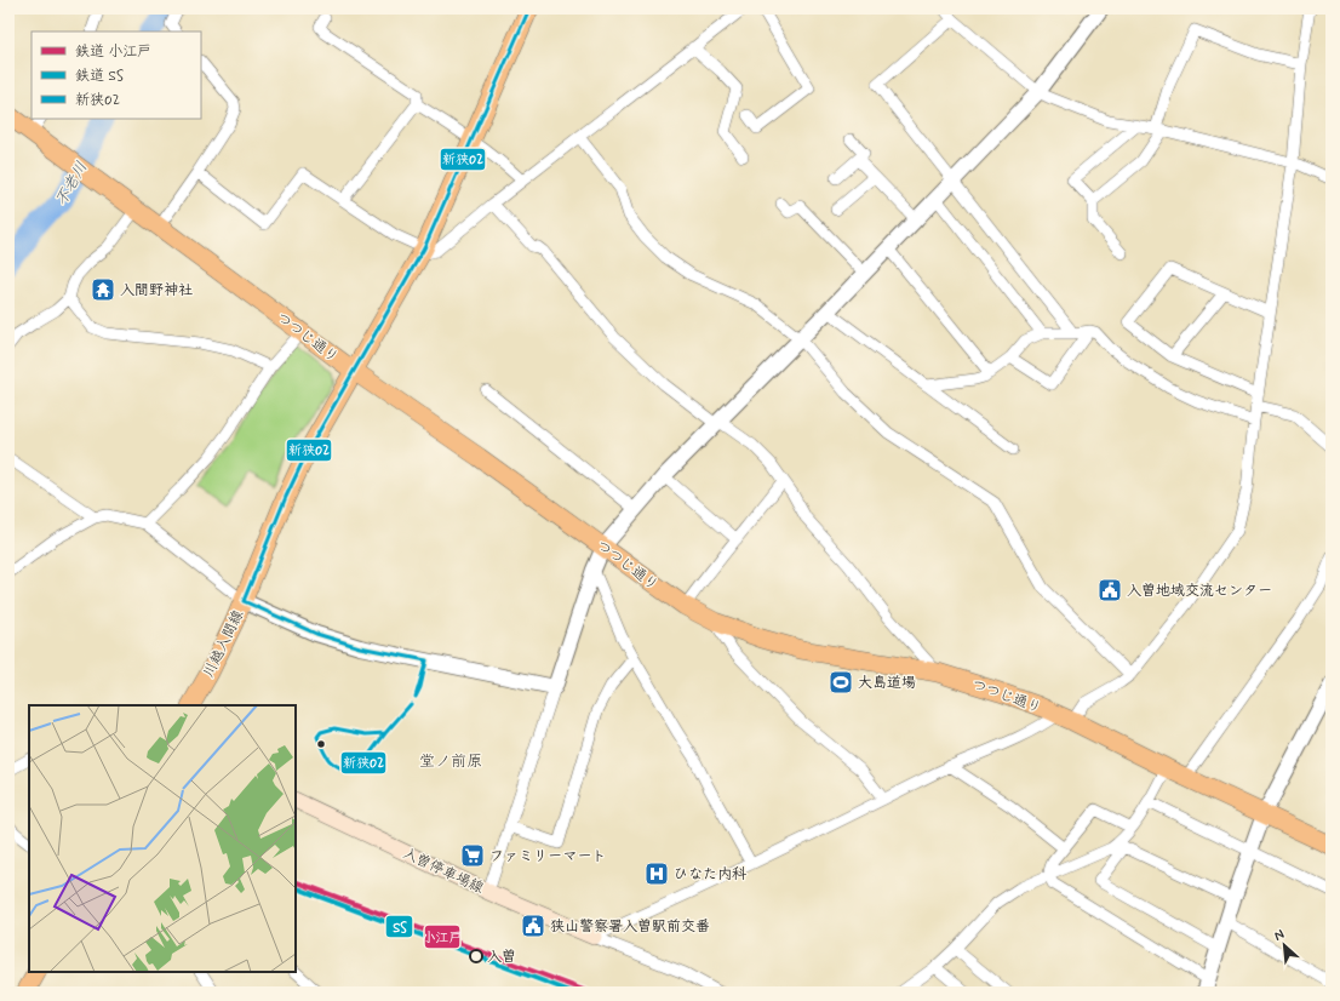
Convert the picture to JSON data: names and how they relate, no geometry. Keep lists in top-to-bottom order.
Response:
{
  "streets": {
    "main road": ["つつじ通り", "川越入間線", "入曽停車場線"]
  },
  "crossings": [
    ["つつじ通り", "川越入間線"]
  ],
  "districts": ["堂ノ前原"],
  "water": ["不老川"],
  "places": {
    "temple": ["入間野神社"],
    "public building": ["入曽地域交流センター", "狭山警察署入曽駅前交番"],
    "sports": ["大島道場"],
    "supermarket": ["ファミリーマート"],
    "hospital": ["ひなた内科"],
    "other": ["入曽"]
  },
  "lines": ["transit line 新狭02", "rail line 小江戸", "rail line SS"],
  "legend": ["鉄道 小江戸", "鉄道 SS", "新狭02"],
  "north": "top left"
}
